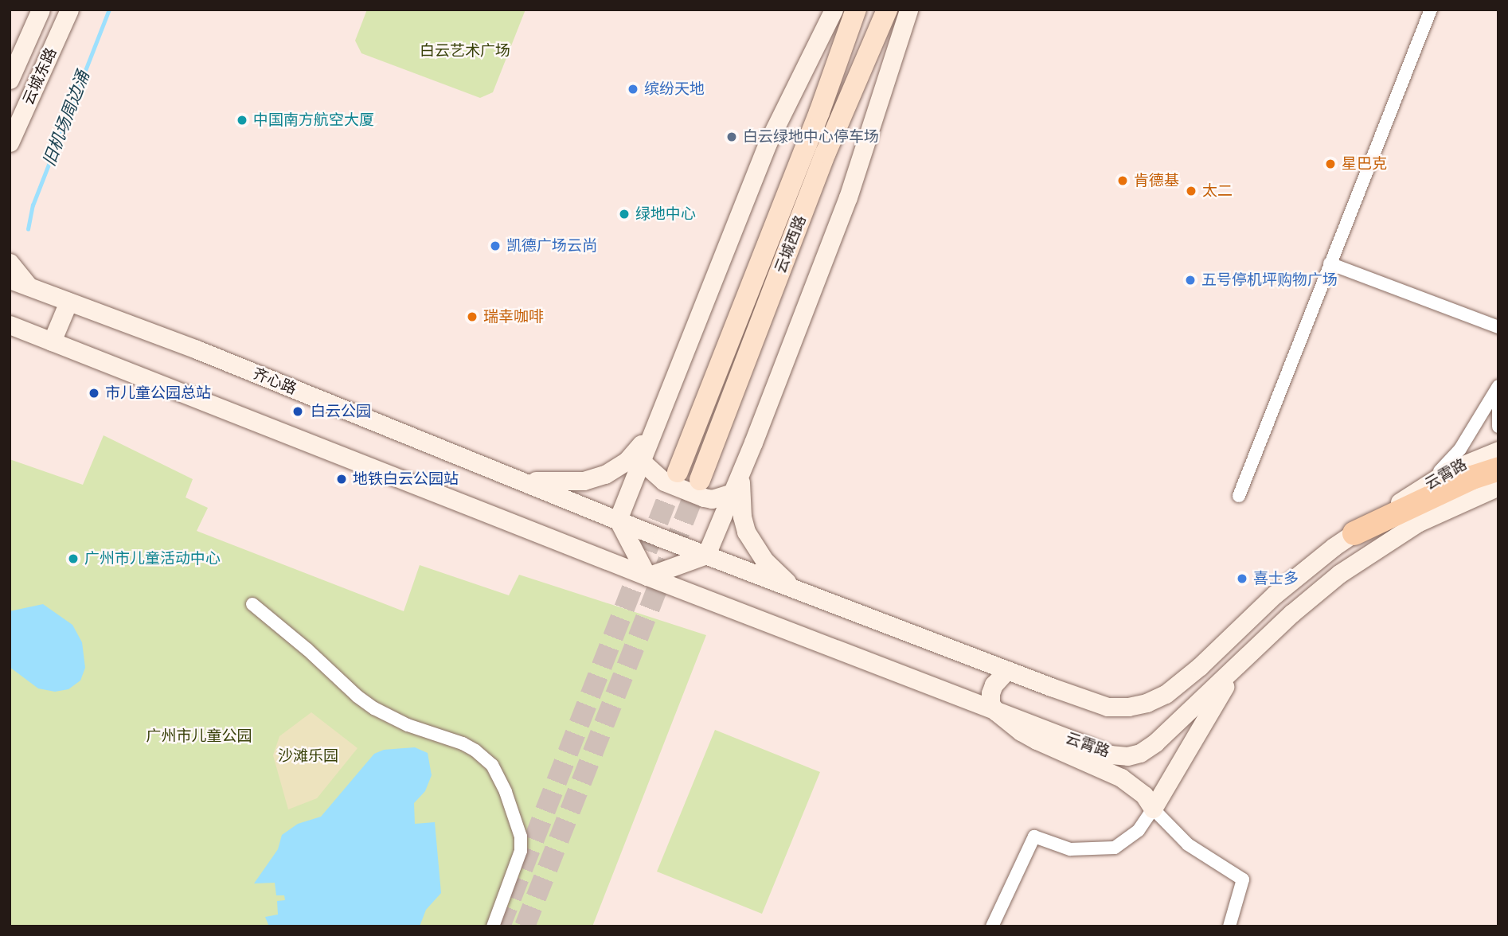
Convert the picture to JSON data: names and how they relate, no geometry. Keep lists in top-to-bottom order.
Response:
{
  "streets": {
    "main road": [
      "云城东路",
      "云城西路",
      "齐心路",
      "云霄路"
    ]
  },
  "crossings": [
    ["齐心路", "云霄路"]
  ],
  "water": ["旧机场周边涌"],
  "parks": ["白云艺术广场", "广州市儿童公园", "沙滩乐园"],
  "places": [
    "缤纷天地",
    "中国南方航空大厦",
    "白云绿地中心停车场",
    "星巴克",
    "肯德基",
    "太二",
    "绿地中心",
    "凯德广场云尚",
    "五号停机坪购物广场",
    "瑞幸咖啡",
    "市儿童公园总站",
    "白云公园",
    "地铁白云公园站",
    "广州市儿童活动中心",
    "喜士多"
  ]
}
